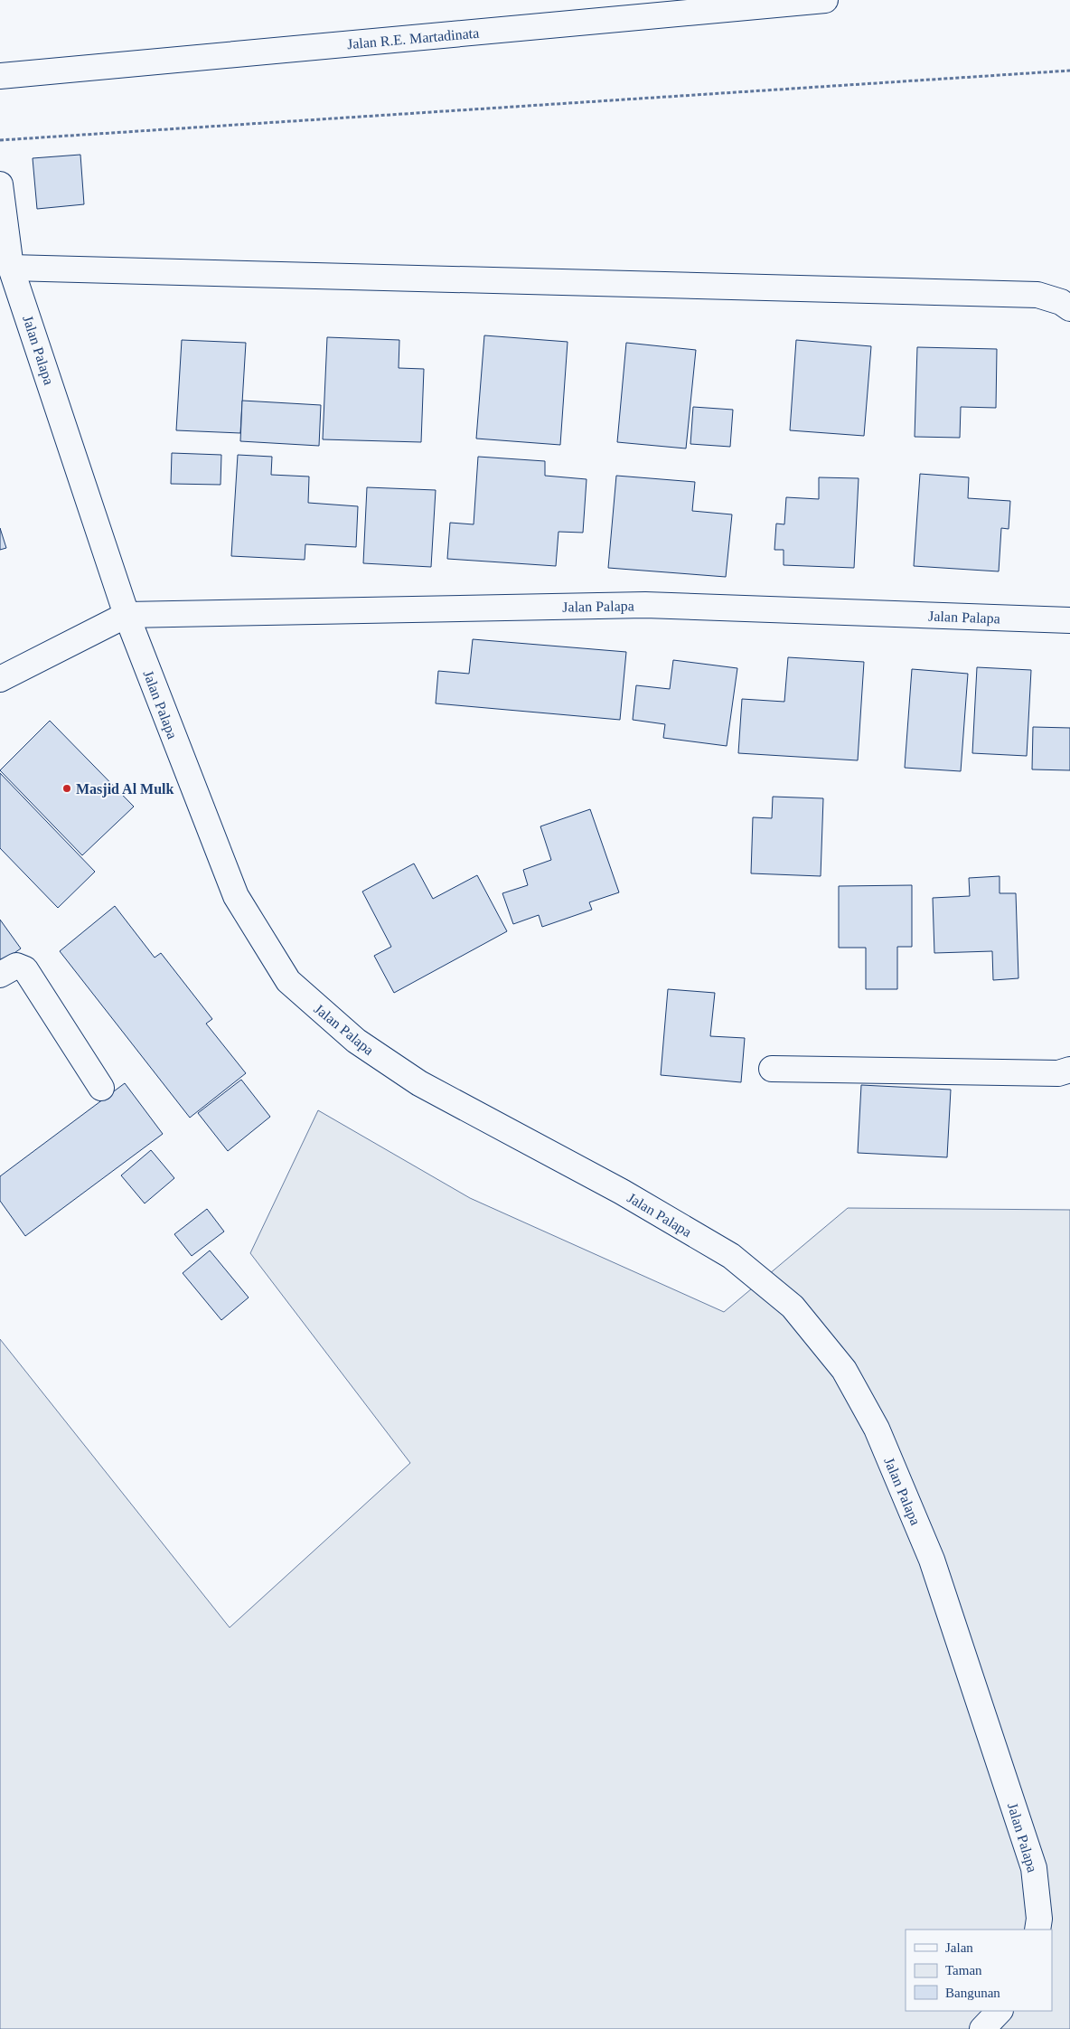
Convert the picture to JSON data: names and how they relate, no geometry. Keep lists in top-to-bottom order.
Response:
{
  "streets": {
    "main road": ["Jalan R.E. Martadinata", "Jalan Palapa"]
  },
  "places": ["Masjid Al Mulk"],
  "legend": ["Jalan", "Taman", "Bangunan"]
}
